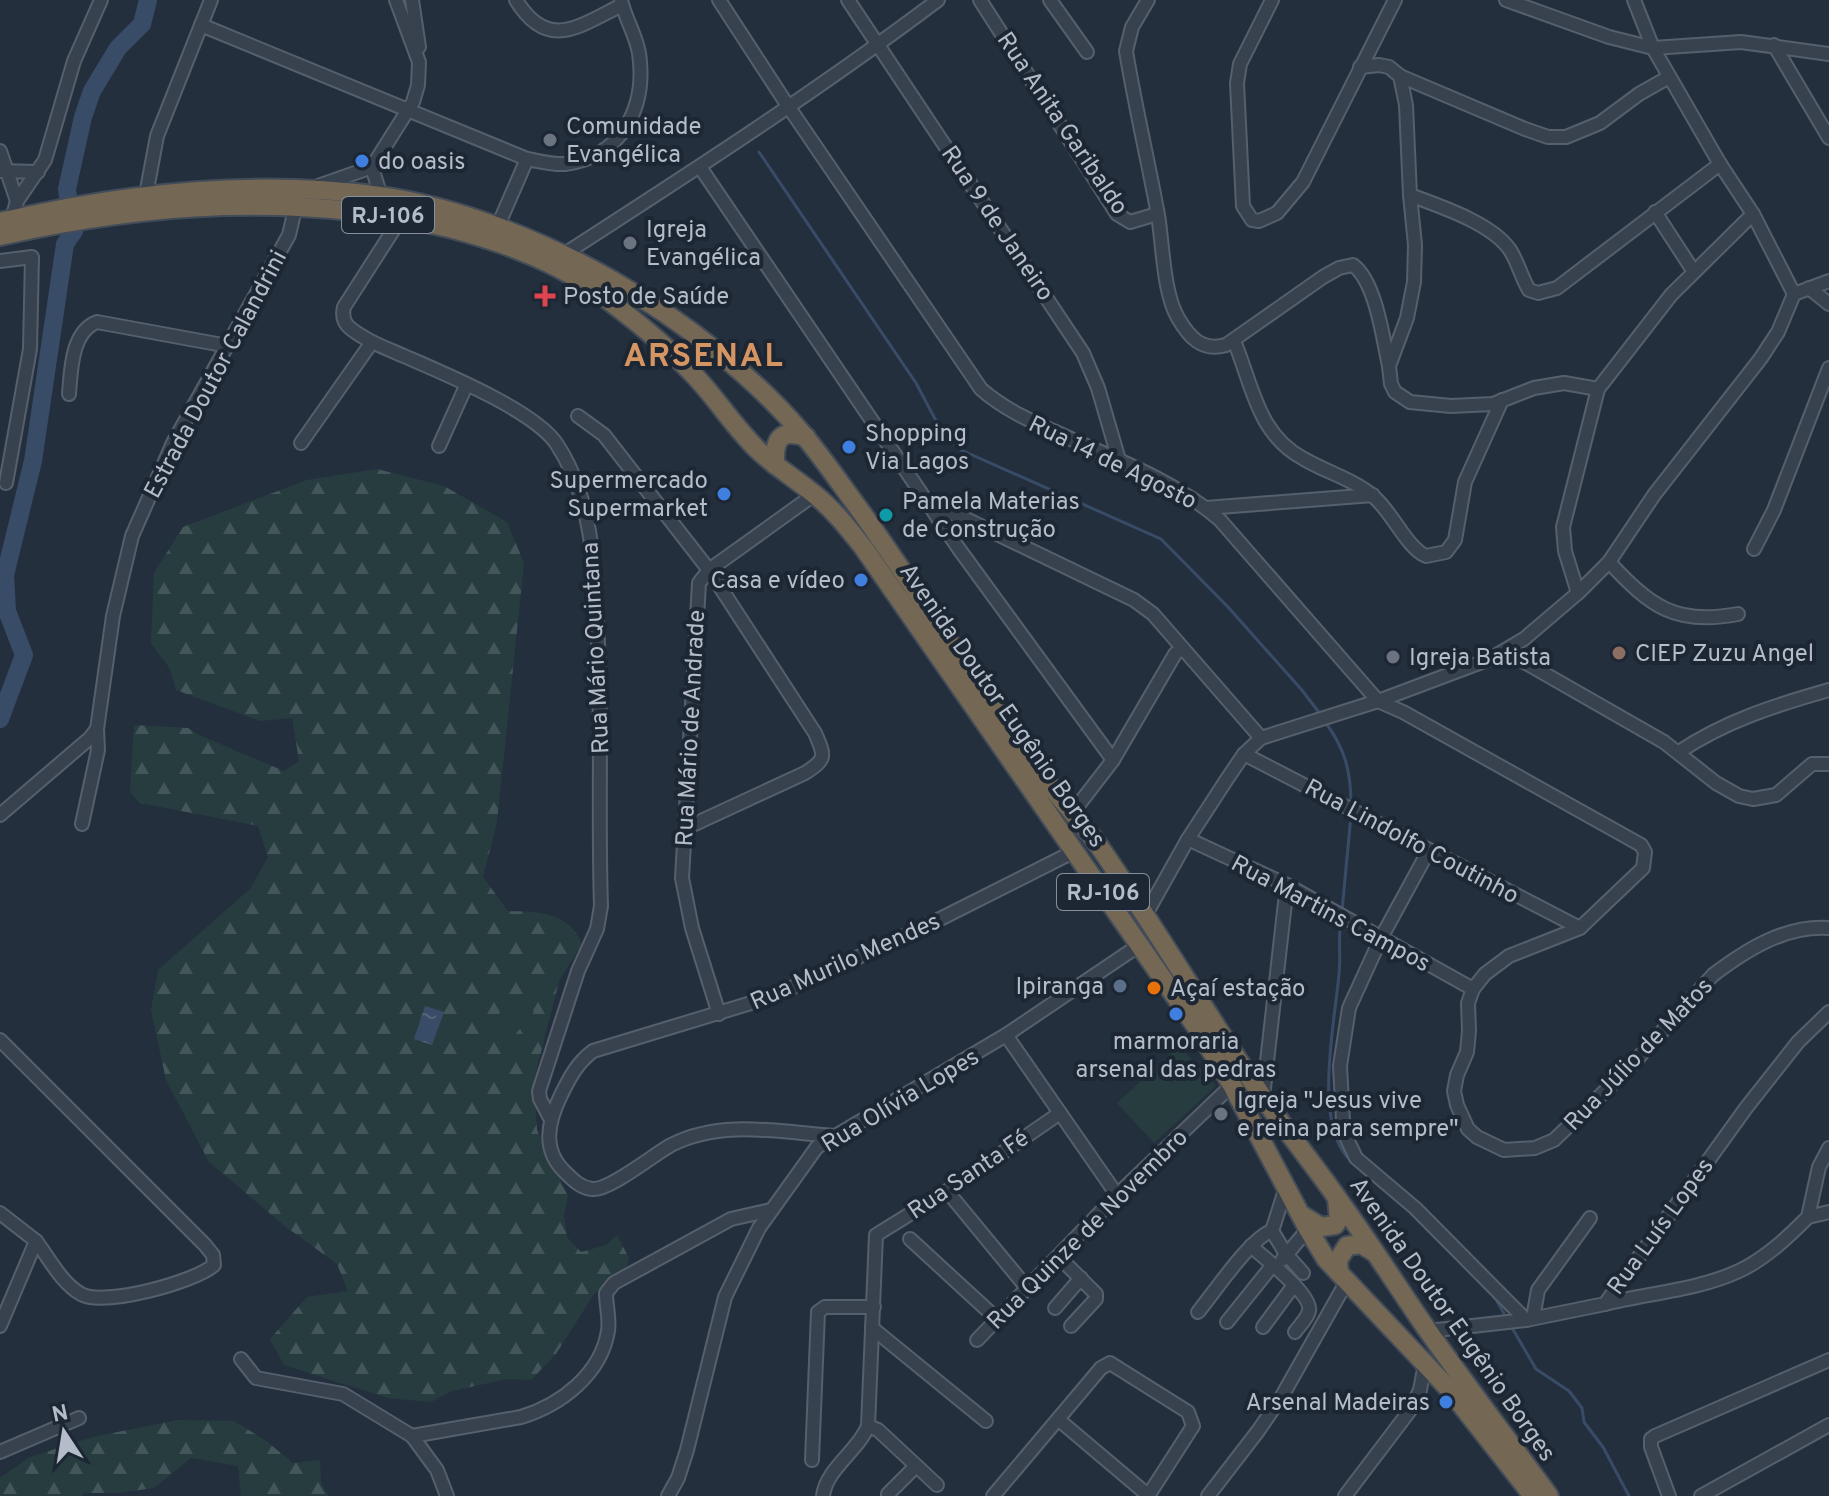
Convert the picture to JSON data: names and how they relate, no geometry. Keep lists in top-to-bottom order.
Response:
{
  "streets": {
    "highway": ["RJ-106", "Avenida Doutor Eugênio Borges"],
    "street": [
      "Rua Anita Garibaldo",
      "Rua 9 de Janeiro",
      "Estrada Doutor Calandrini",
      "Rua 14 de Agosto",
      "Rua Mário Quintana",
      "Rua Mário de Andrade",
      "Rua Lindolfo Coutinho",
      "Rua Martins Campos",
      "Rua Murilo Mendes",
      "Rua Júlio de Matos",
      "Rua Olívia Lopes",
      "Rua Santa Fé",
      "Rua Luís Lopes",
      "Rua Quinze de Novembro"
    ]
  },
  "crossings": [
    ["Rua 9 de Janeiro", "Rua 14 de Agosto"],
    ["Estrada Doutor Calandrini", "Avenida Doutor Eugênio Borges"],
    ["Rua 14 de Agosto", "Rua Lindolfo Coutinho"],
    ["Rua Mário Quintana", "Avenida Doutor Eugênio Borges"],
    ["Rua Mário Quintana", "Rua Murilo Mendes"],
    ["Rua Mário Quintana", "Rua Olívia Lopes"],
    ["Avenida Doutor Eugênio Borges", "Rua Murilo Mendes"],
    ["Avenida Doutor Eugênio Borges", "Rua Olívia Lopes"],
    ["Avenida Doutor Eugênio Borges", "Rua Luís Lopes"],
    ["Avenida Doutor Eugênio Borges", "Rua Quinze de Novembro"],
    ["Rua Mário de Andrade", "Rua Murilo Mendes"],
    ["Rua Martins Campos", "Rua Júlio de Matos"]
  ],
  "districts": ["ARSENAL"],
  "places": {
    "other": [
      "Comunidade Evangélica",
      "do oasis",
      "Igreja Evangélica",
      "Shopping Via Lagos",
      "Supermercado Supermarket",
      "Pamela Materias de Construção",
      "Casa e vídeo",
      "CIEP Zuzu Angel",
      "Igreja Batista",
      "Ipiranga",
      "Açaí estação",
      "marmoraria arsenal das pedras",
      "Igreja \"Jesus vive e reina para sempre\"",
      "Arsenal Madeiras"
    ],
    "health": ["Posto de Saúde"]
  },
  "north": "top"
}
